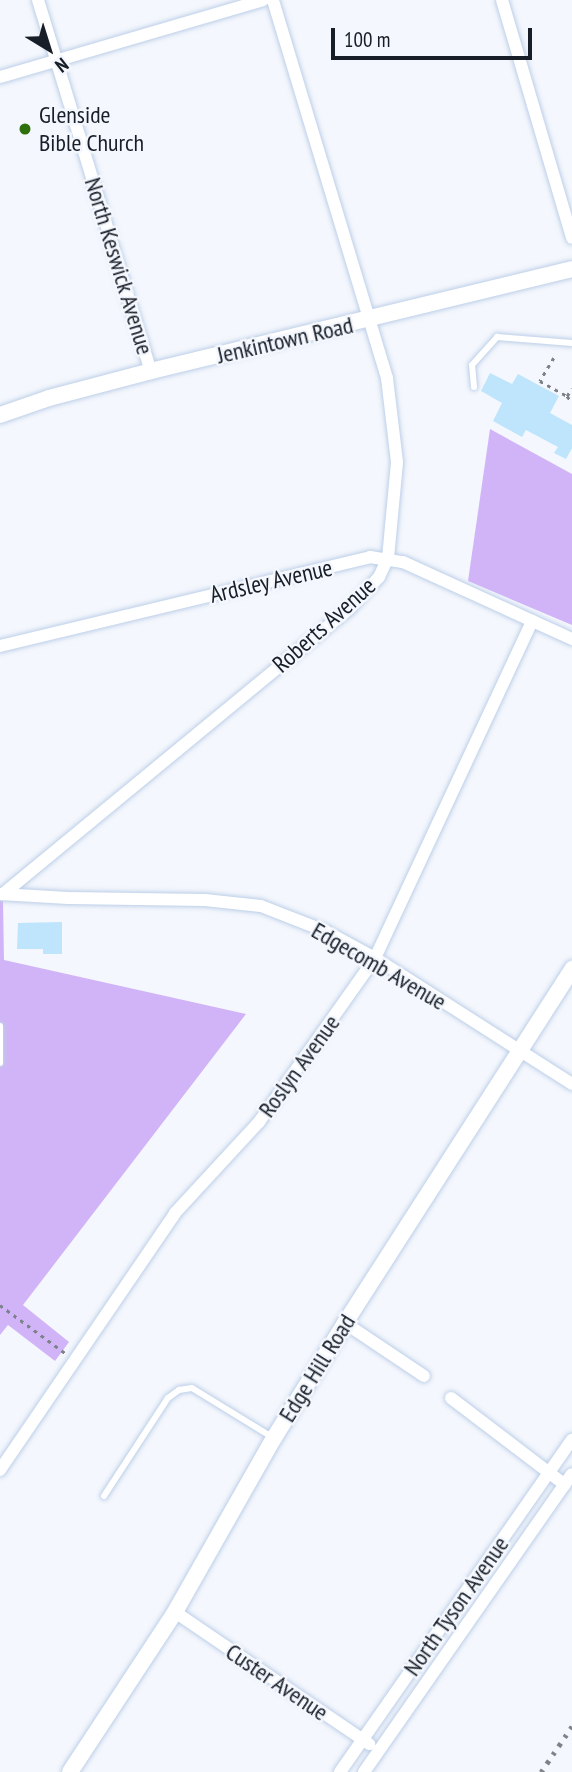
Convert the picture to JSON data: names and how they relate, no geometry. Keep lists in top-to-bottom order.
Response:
{
  "streets": {
    "street": [
      "North Keswick Avenue",
      "Jenkintown Road",
      "Ardsley Avenue",
      "Roberts Avenue",
      "Edgecomb Avenue",
      "Roslyn Avenue",
      "Edge Hill Road",
      "North Tyson Avenue",
      "Custer Avenue"
    ]
  },
  "crossings": [
    ["North Keswick Avenue", "Jenkintown Road"],
    ["Jenkintown Road", "Roberts Avenue"],
    ["Ardsley Avenue", "Roberts Avenue"],
    ["Ardsley Avenue", "Roslyn Avenue"],
    ["Roberts Avenue", "Edgecomb Avenue"],
    ["Edgecomb Avenue", "Roslyn Avenue"],
    ["Edgecomb Avenue", "Edge Hill Road"],
    ["Edge Hill Road", "Custer Avenue"],
    ["North Tyson Avenue", "Custer Avenue"]
  ],
  "places": ["Glenside Bible Church"],
  "scale_bar": "100 m",
  "north": "bottom right"
}
